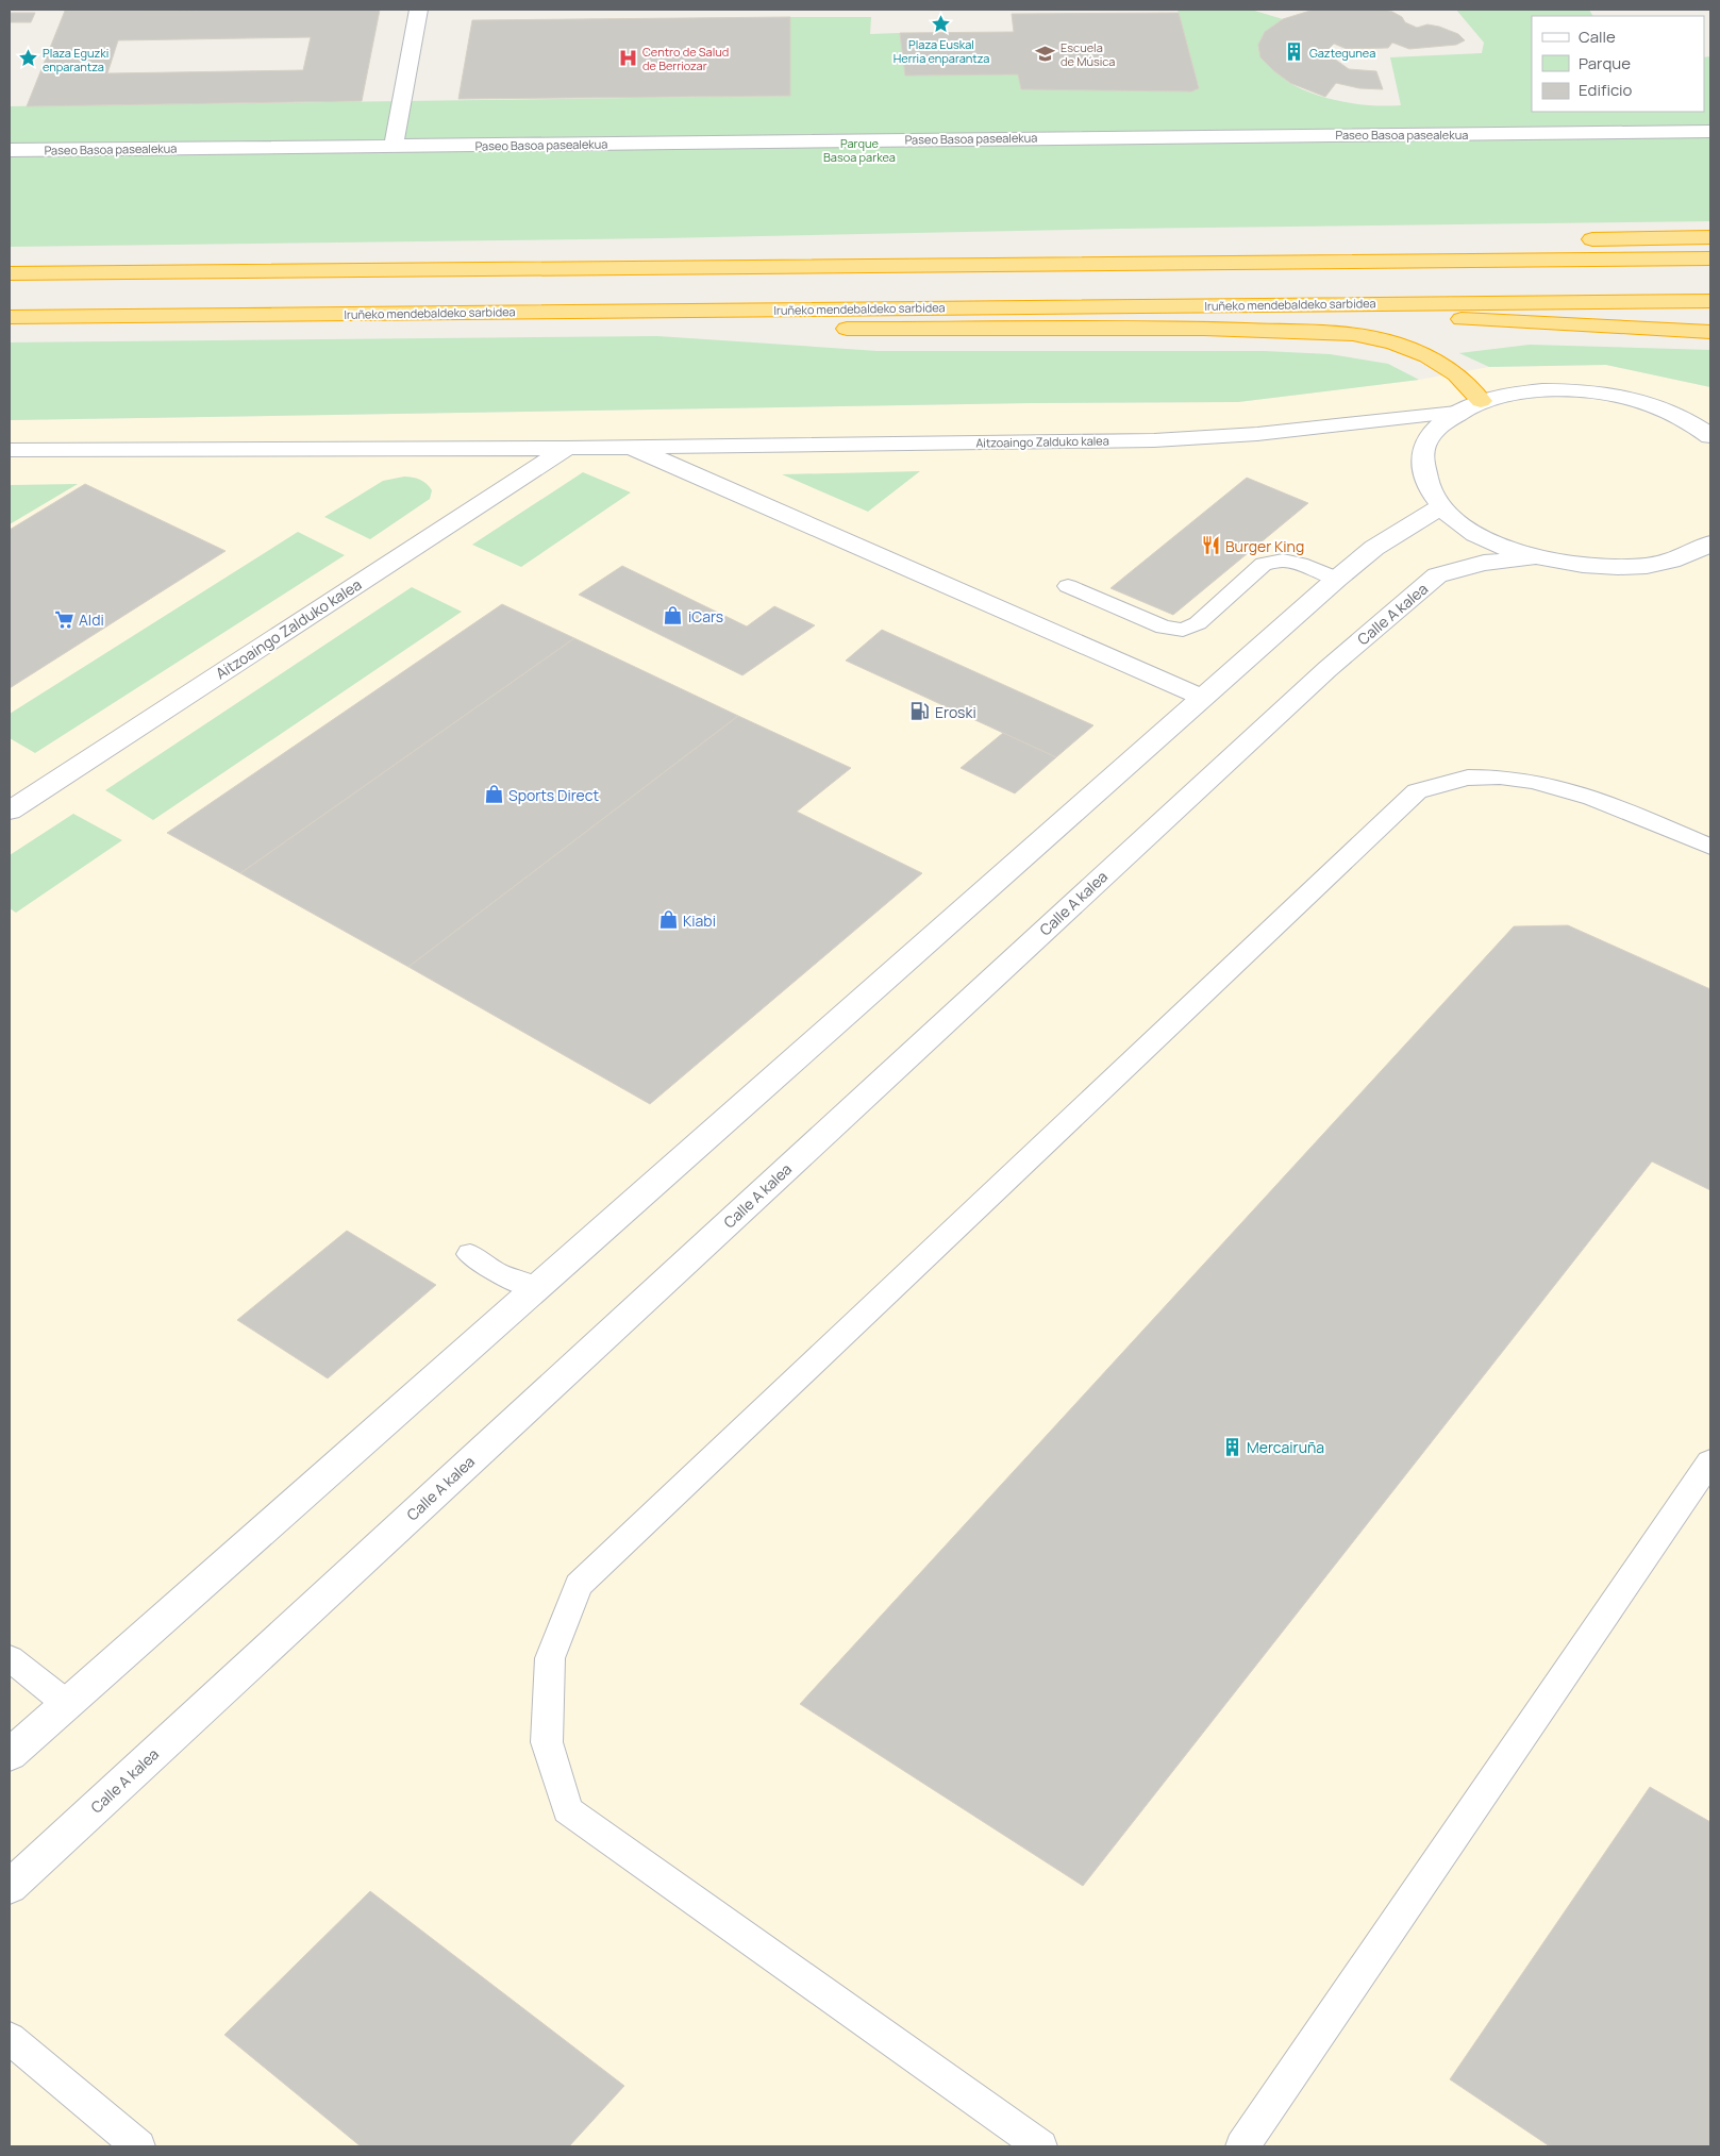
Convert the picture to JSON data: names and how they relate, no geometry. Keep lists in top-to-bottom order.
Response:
{
  "streets": {
    "highway": ["Iruñeko mendebaldeko sarbidea"],
    "street": ["Paseo Basoa pasealekua", "Aitzoaingo Zalduko kalea", "Calle A kalea"]
  },
  "parks": ["Parque Basoa parkea"],
  "places": {
    "place": ["Plaza Euskal Herria enparantza", "Plaza Eguzki enparantza"],
    "building": ["Gaztegunea", "Mercairuña"],
    "school or university": ["Escuela de Música"],
    "hospital": ["Centro de Salud de Berriozar"],
    "restaurant": ["Burger King"],
    "shop": ["iCars", "Sports Direct", "Kiabi"],
    "supermarket": ["Aldi"],
    "fuel station": ["Eroski"]
  },
  "legend": ["Calle", "Parque", "Edificio"]
}
